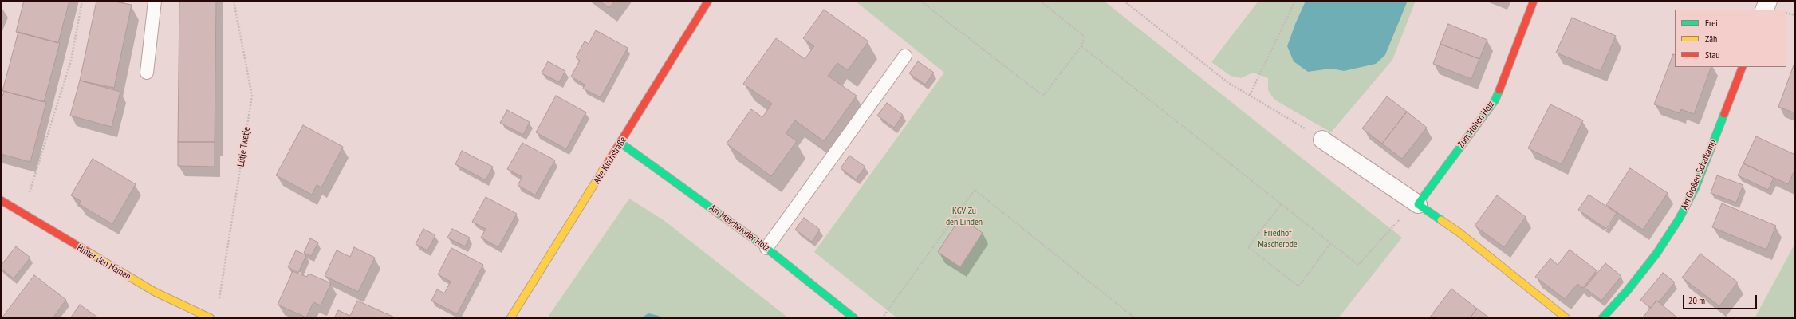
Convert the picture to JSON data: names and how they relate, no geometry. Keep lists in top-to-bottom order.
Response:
{
  "streets": {
    "street": [
      "Zum Hohen Holz",
      "Alte Kirchstraße",
      "Am Großen Schafkamp",
      "Am Mascheroder Holz",
      "Hinter den Hainen"
    ],
    "path": ["Lütje Twetje"]
  },
  "crossings": [
    ["Alte Kirchstraße", "Am Mascheroder Holz"]
  ],
  "parks": ["KGV Zu den Linden", "Friedhof Mascherode"],
  "legend": ["Frei", "Zäh", "Stau"],
  "scale_bar": "20 m"
}
